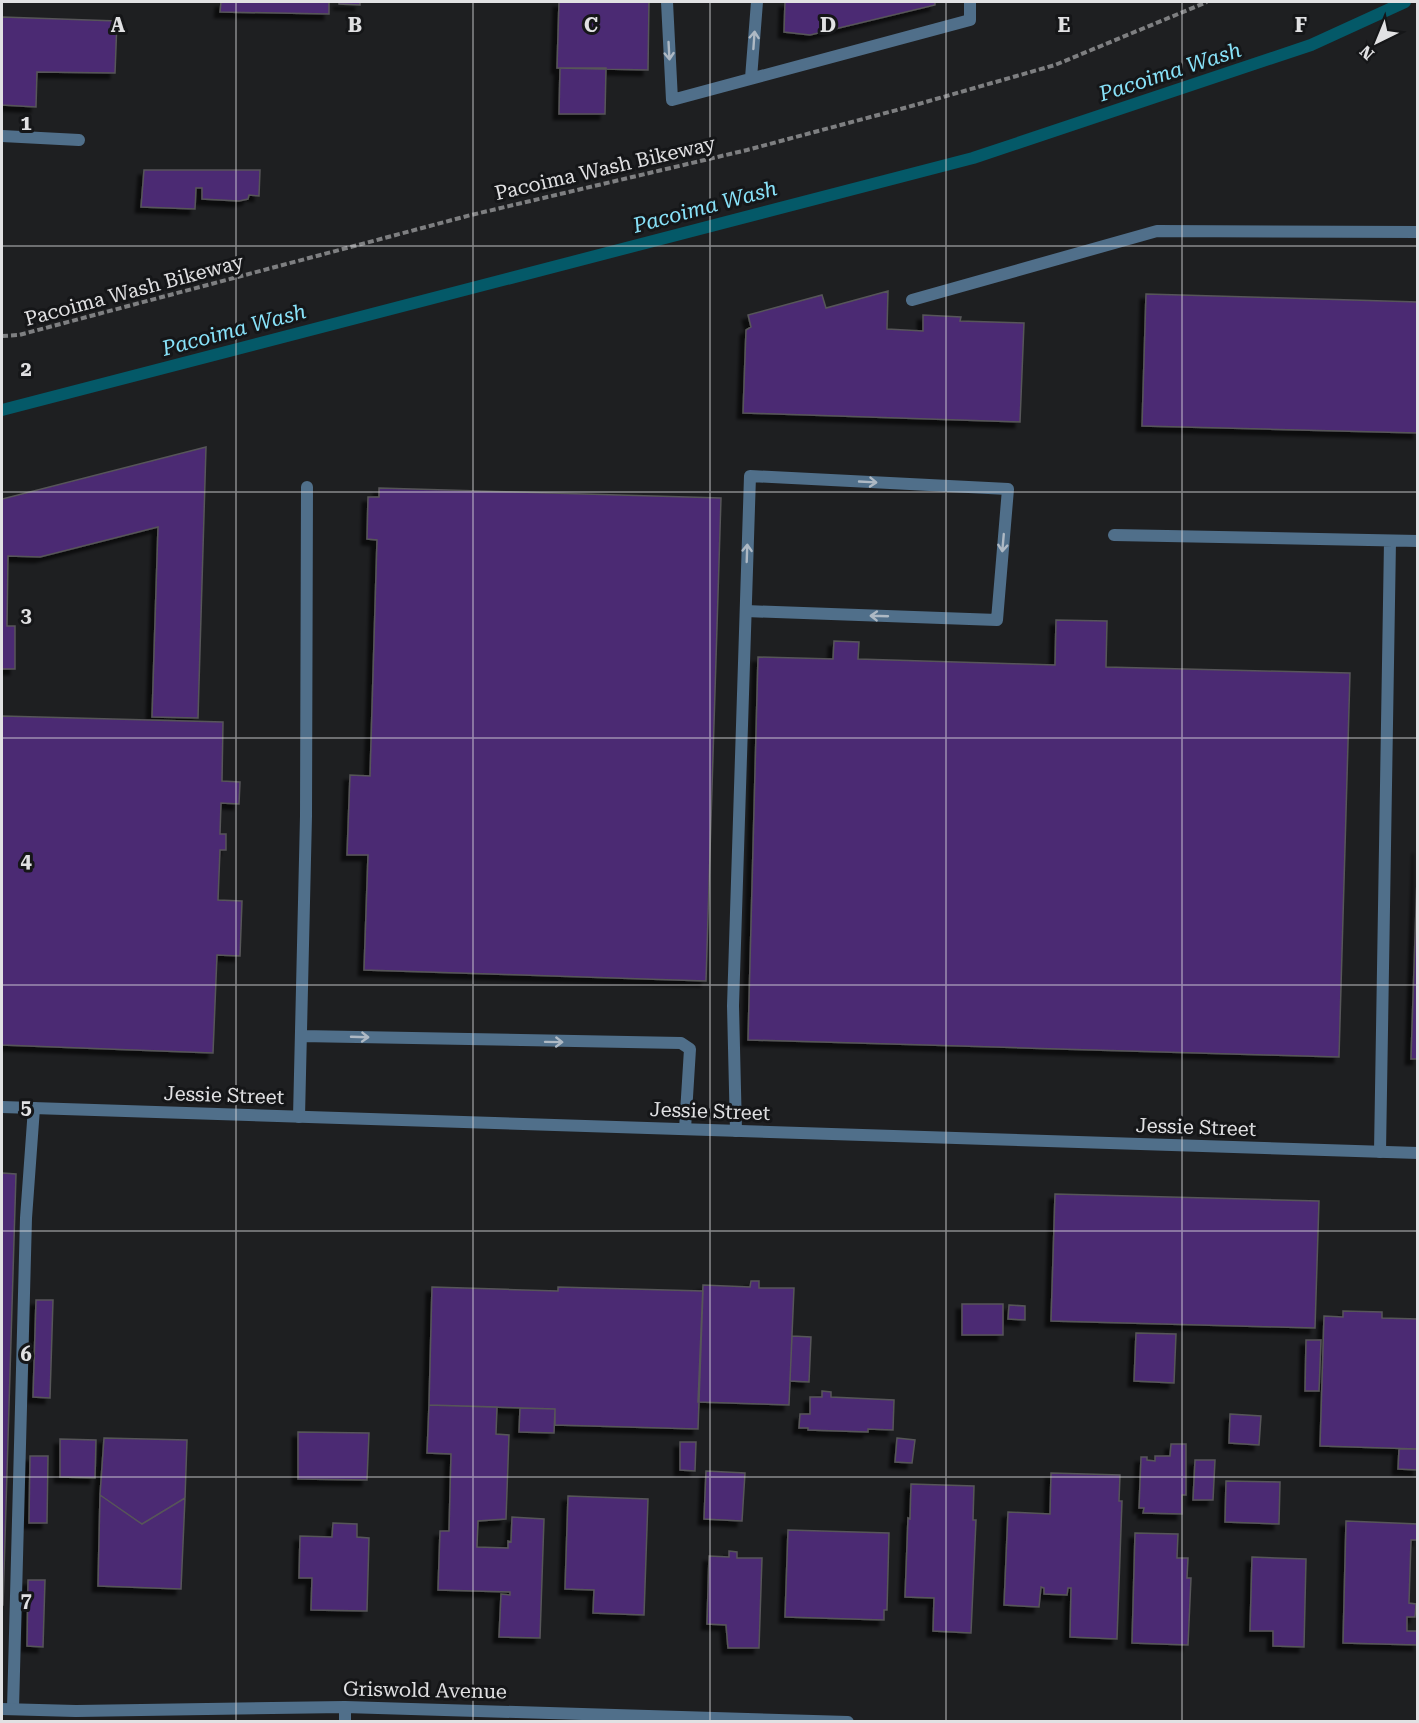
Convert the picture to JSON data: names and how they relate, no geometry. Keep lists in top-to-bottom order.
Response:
{
  "streets": {
    "street": ["Jessie Street", "Griswold Avenue"],
    "path": ["Pacoima Wash Bikeway"]
  },
  "water": ["Pacoima Wash"],
  "north": "bottom left",
  "grid": {
    "columns": [
      "A",
      "B",
      "C",
      "D",
      "E",
      "F"
    ],
    "rows": [
      "1",
      "2",
      "3",
      "4",
      "5",
      "6",
      "7"
    ]
  }
}
